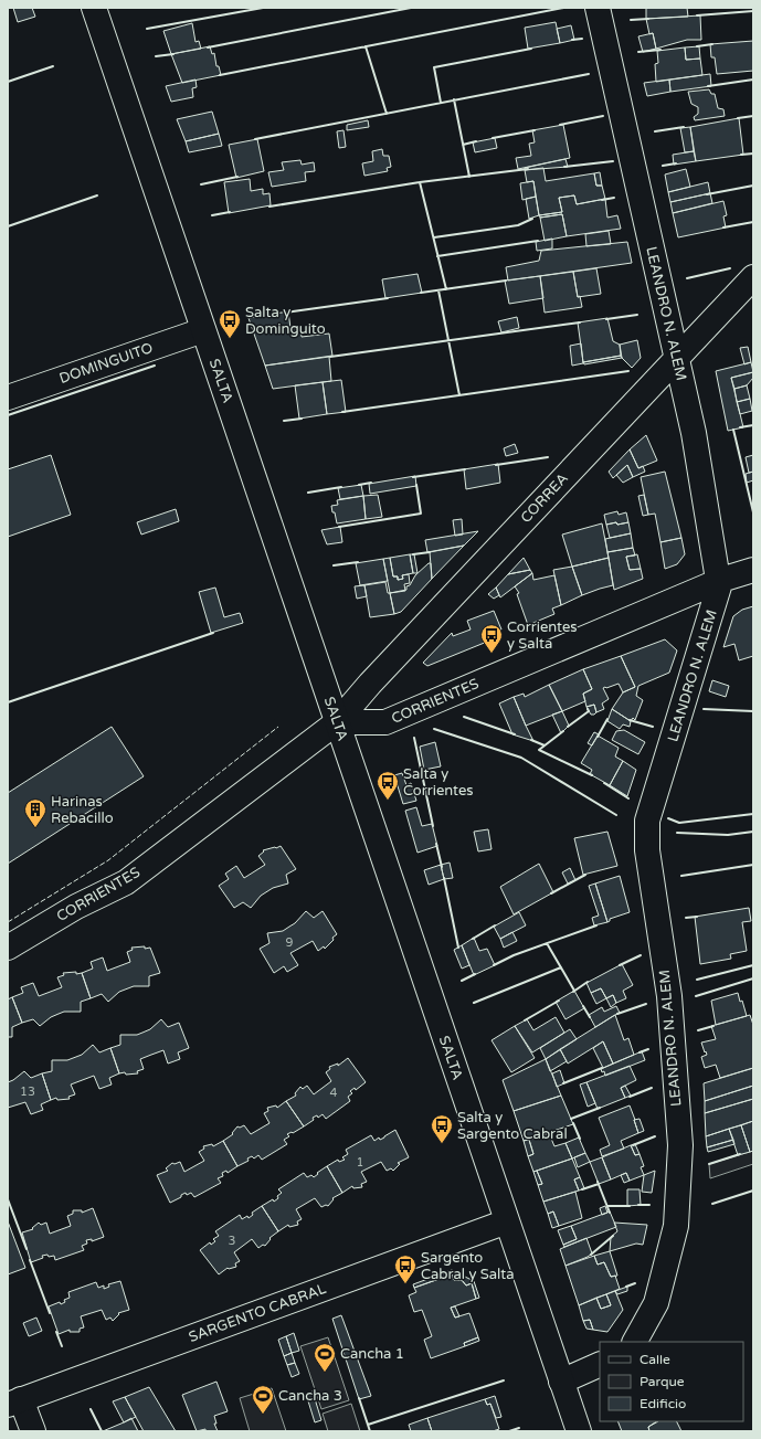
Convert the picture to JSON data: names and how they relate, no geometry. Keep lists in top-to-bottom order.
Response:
{
  "streets": {
    "street": [
      "LEANDRO N. ALEM",
      "DOMINGUITO",
      "SALTA",
      "CORREA",
      "CORRIENTES",
      "SARGENTO CABRAL"
    ]
  },
  "crossings": [
    ["LEANDRO N. ALEM", "CORREA"],
    ["LEANDRO N. ALEM", "CORRIENTES"],
    ["DOMINGUITO", "SALTA"],
    ["SALTA", "CORREA"],
    ["SALTA", "CORRIENTES"],
    ["SALTA", "SARGENTO CABRAL"],
    ["CORREA", "CORRIENTES"]
  ],
  "places": {
    "bus stop": [
      "Salta y Dominguito",
      "Corrientes y Salta",
      "Salta y Corrientes",
      "Salta y Sargento Cabral",
      "Sargento Cabral y Salta"
    ],
    "building": ["Harinas Rebacillo"],
    "sports": ["Cancha 1", "Cancha 3"]
  },
  "house_numbers": [
    "9",
    "13",
    "4",
    "1",
    "3"
  ],
  "legend": ["Calle", "Parque", "Edificio"]
}
